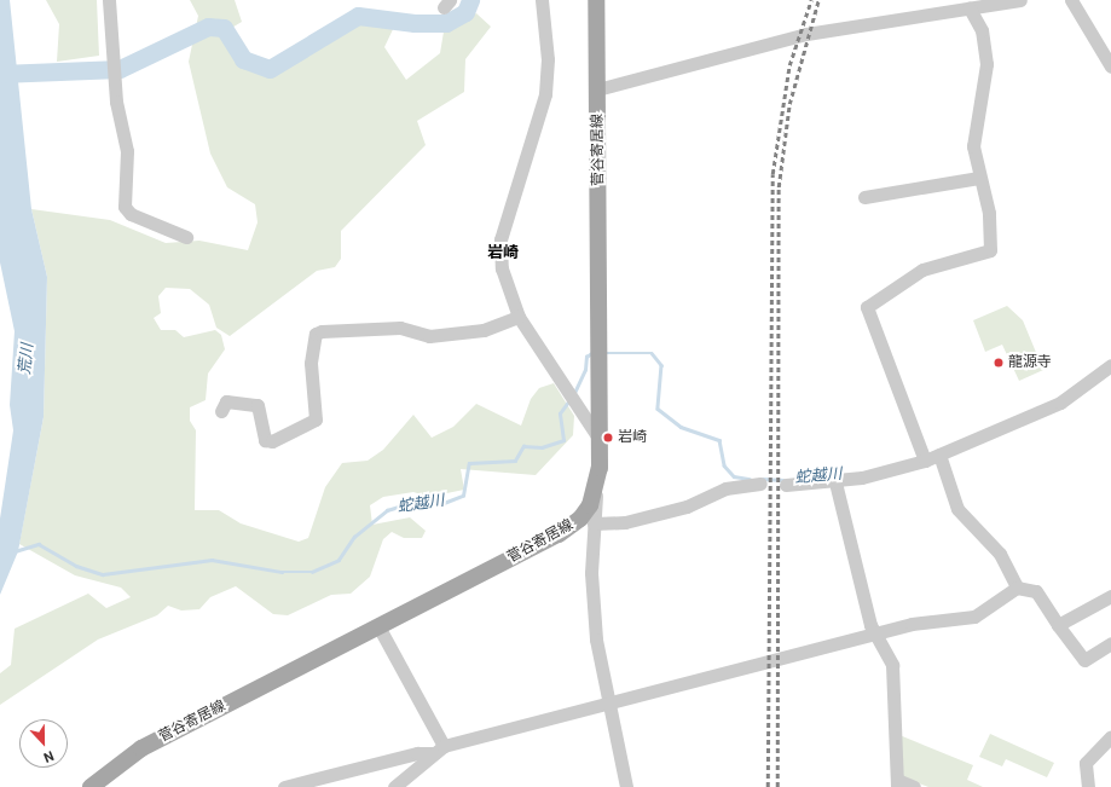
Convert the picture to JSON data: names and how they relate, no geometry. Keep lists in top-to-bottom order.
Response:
{
  "streets": {
    "main road": ["菅谷寄居線"]
  },
  "districts": ["岩崎"],
  "water": ["荒川", "蛇越川"],
  "places": ["龍源寺", "岩崎"],
  "north": "bottom"
}
